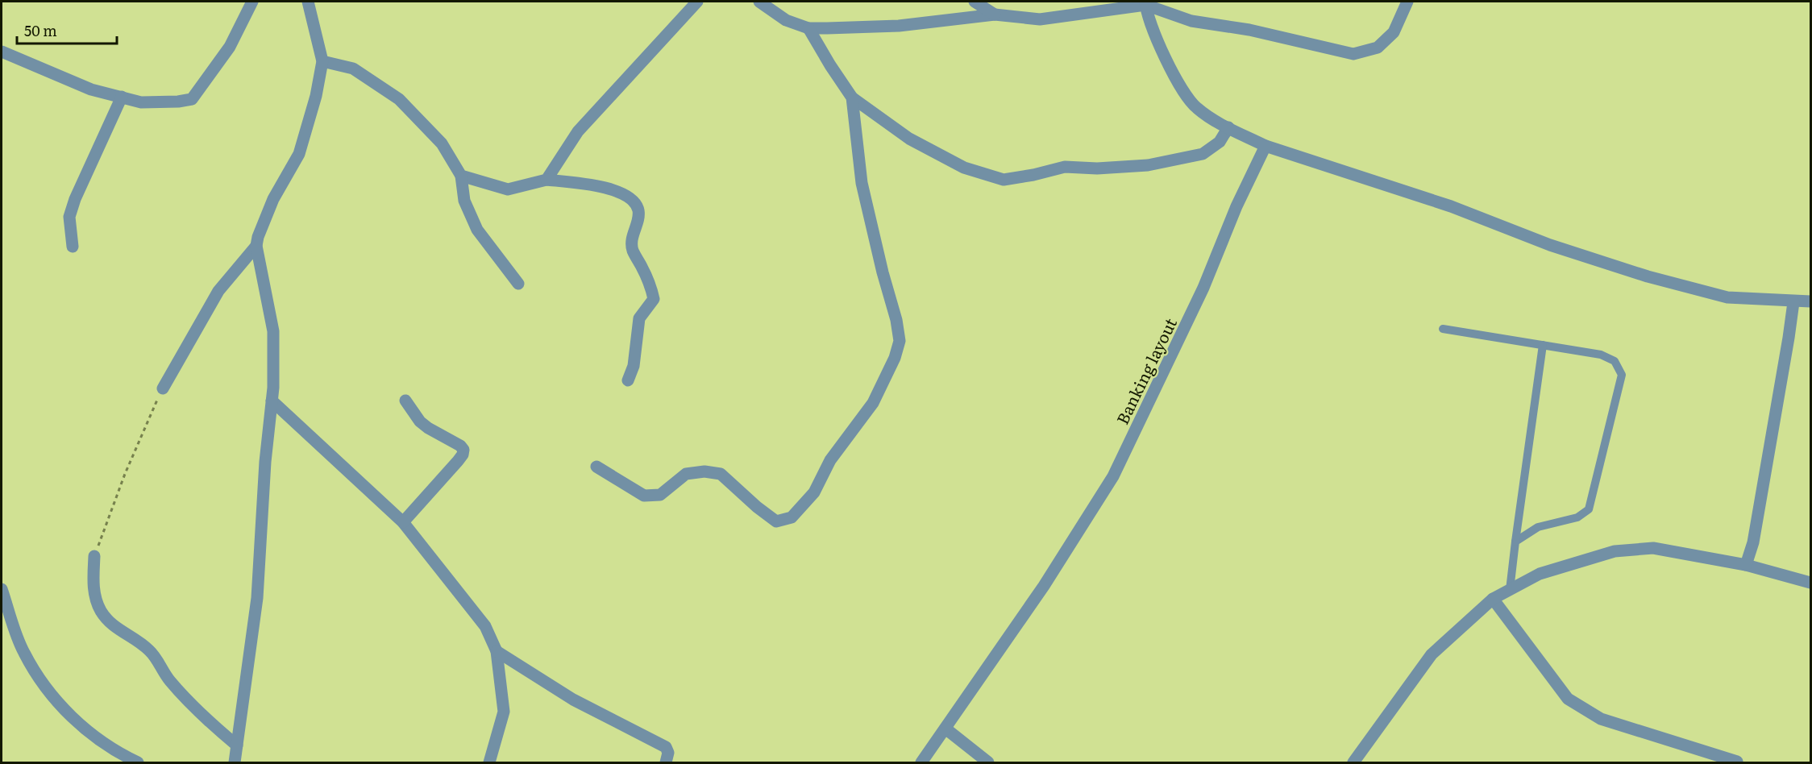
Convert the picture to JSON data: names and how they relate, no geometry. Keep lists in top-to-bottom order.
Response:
{
  "streets": {
    "street": ["Banking layout"]
  },
  "scale_bar": "50 m"
}
